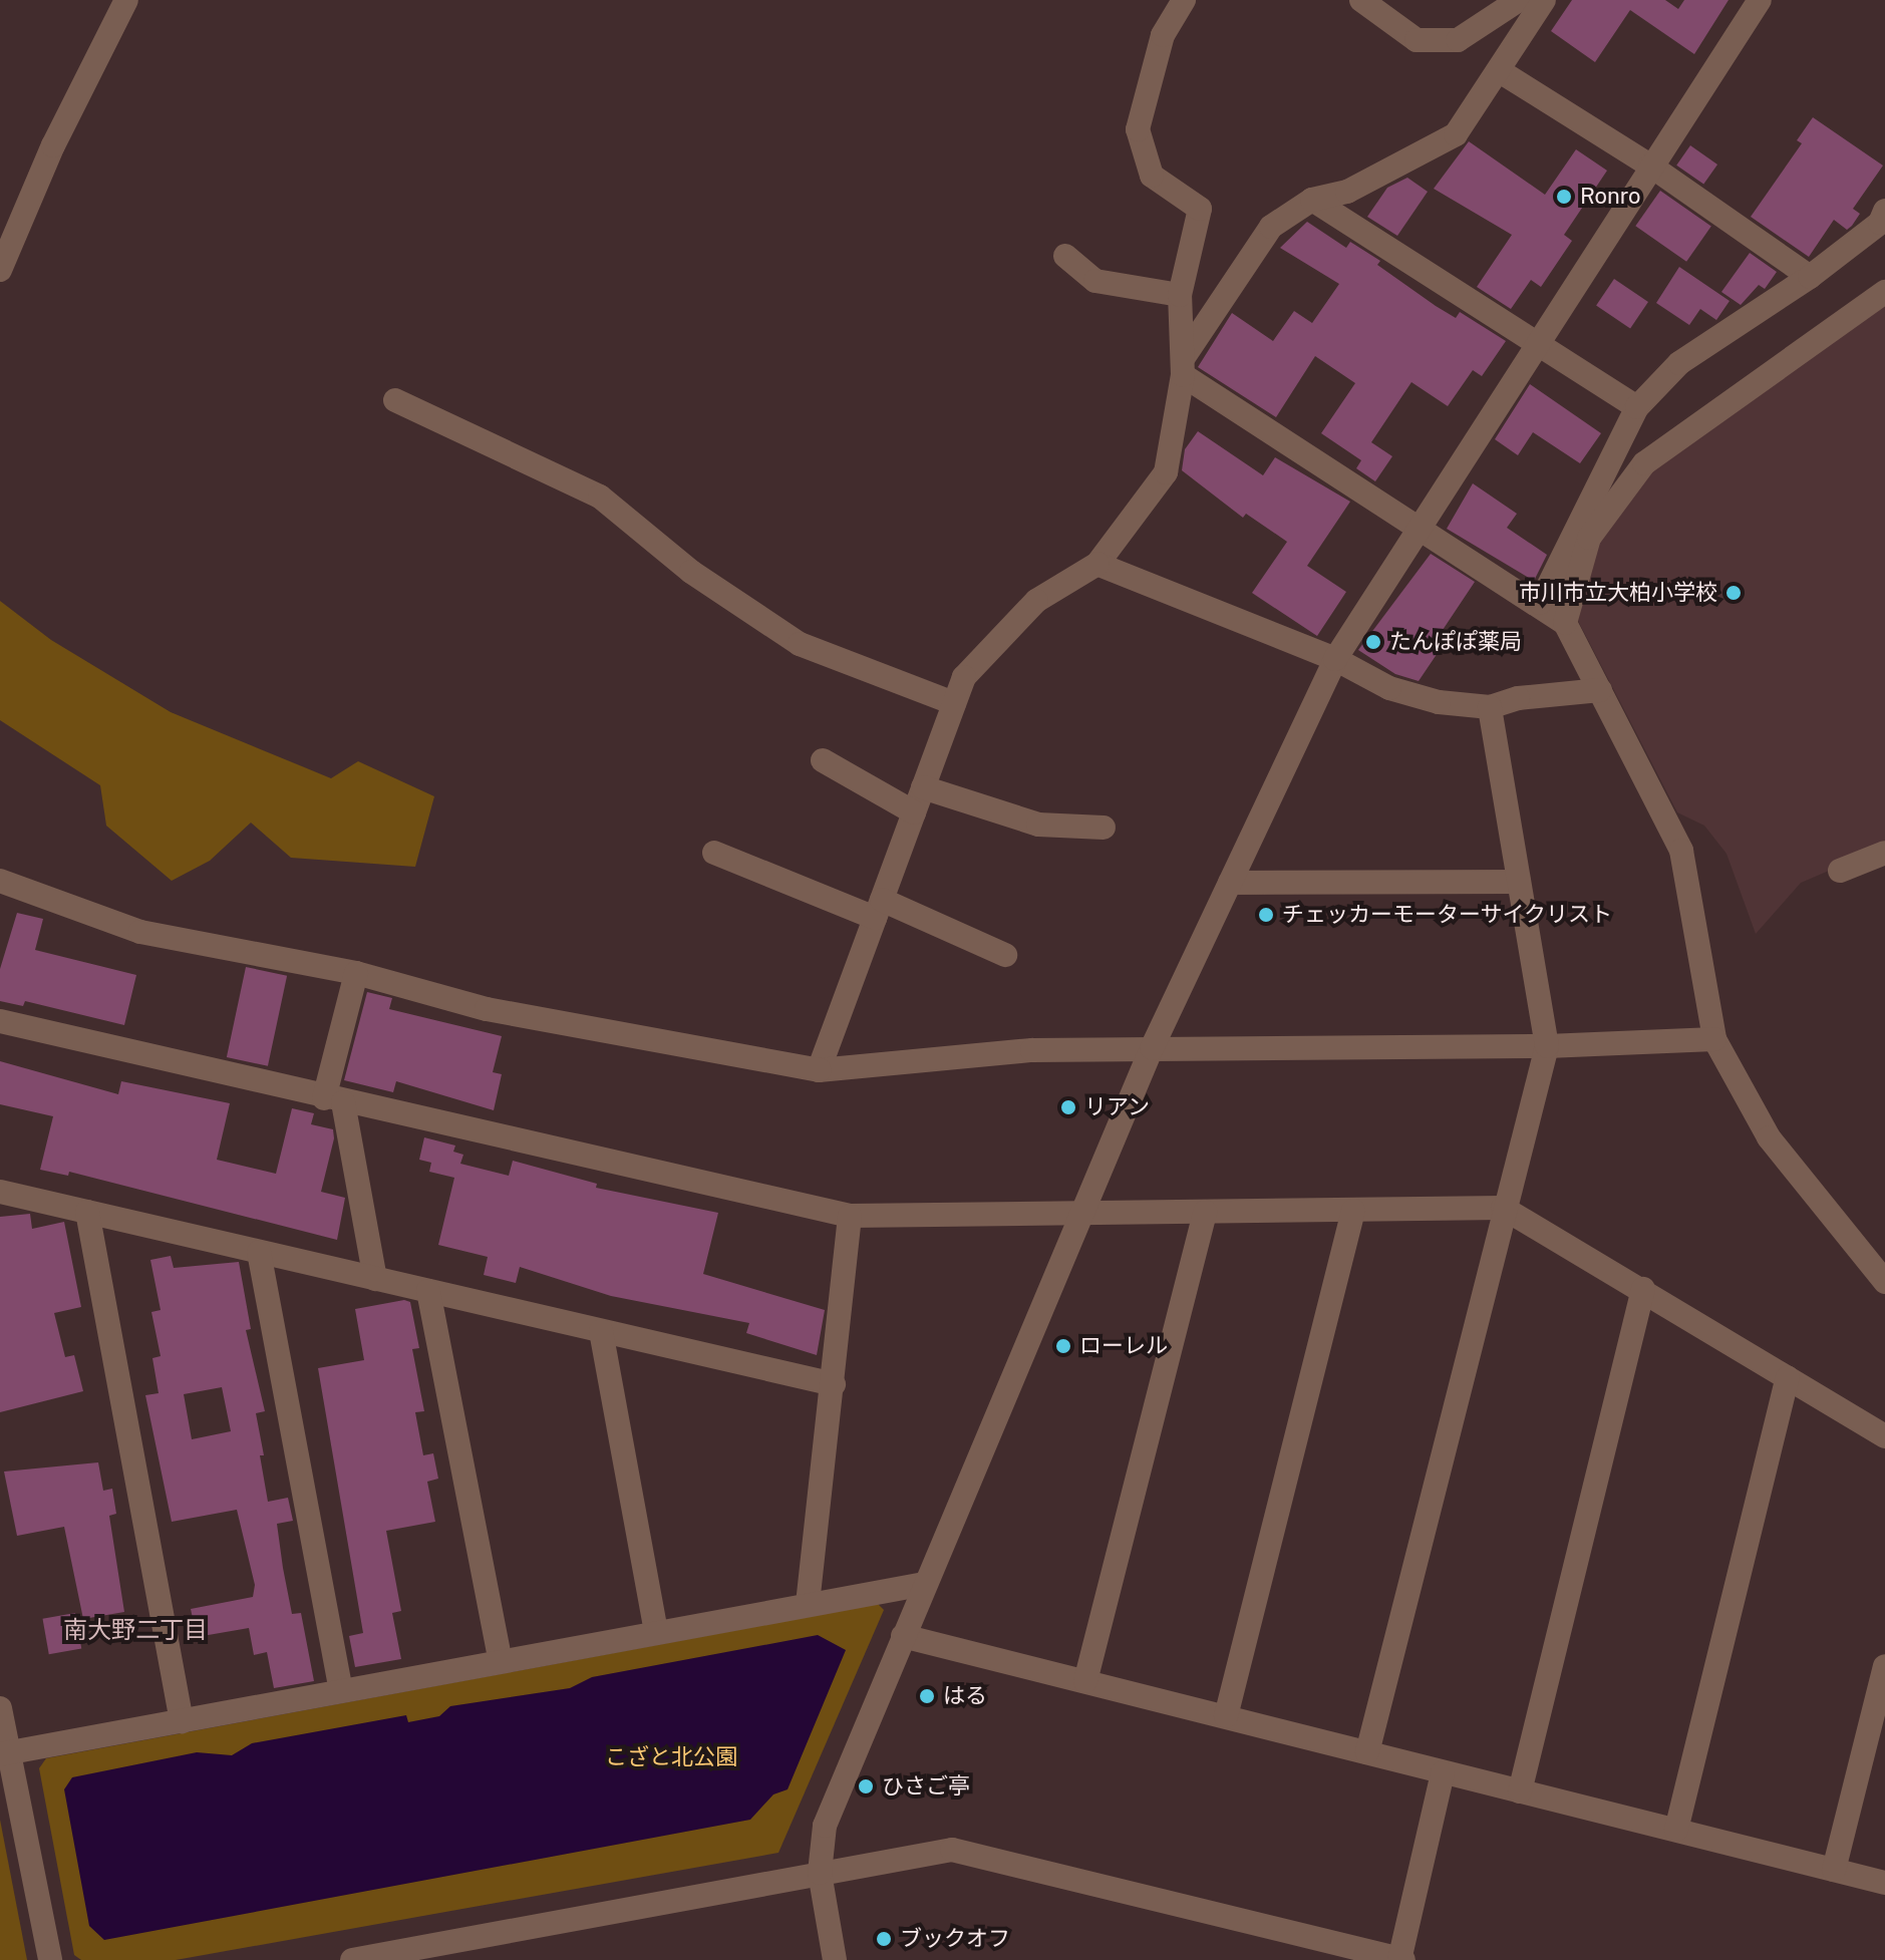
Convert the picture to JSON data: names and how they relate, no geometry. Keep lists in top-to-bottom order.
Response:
{
  "districts": ["南大野二丁目"],
  "parks": ["こざと北公園"],
  "places": [
    "Ronro",
    "市川市立大柏小学校",
    "たんぽぽ薬局",
    "チェッカーモーターサイクリスト",
    "リアン",
    "ローレル",
    "はる",
    "ひさご亭",
    "ブックオフ"
  ]
}
